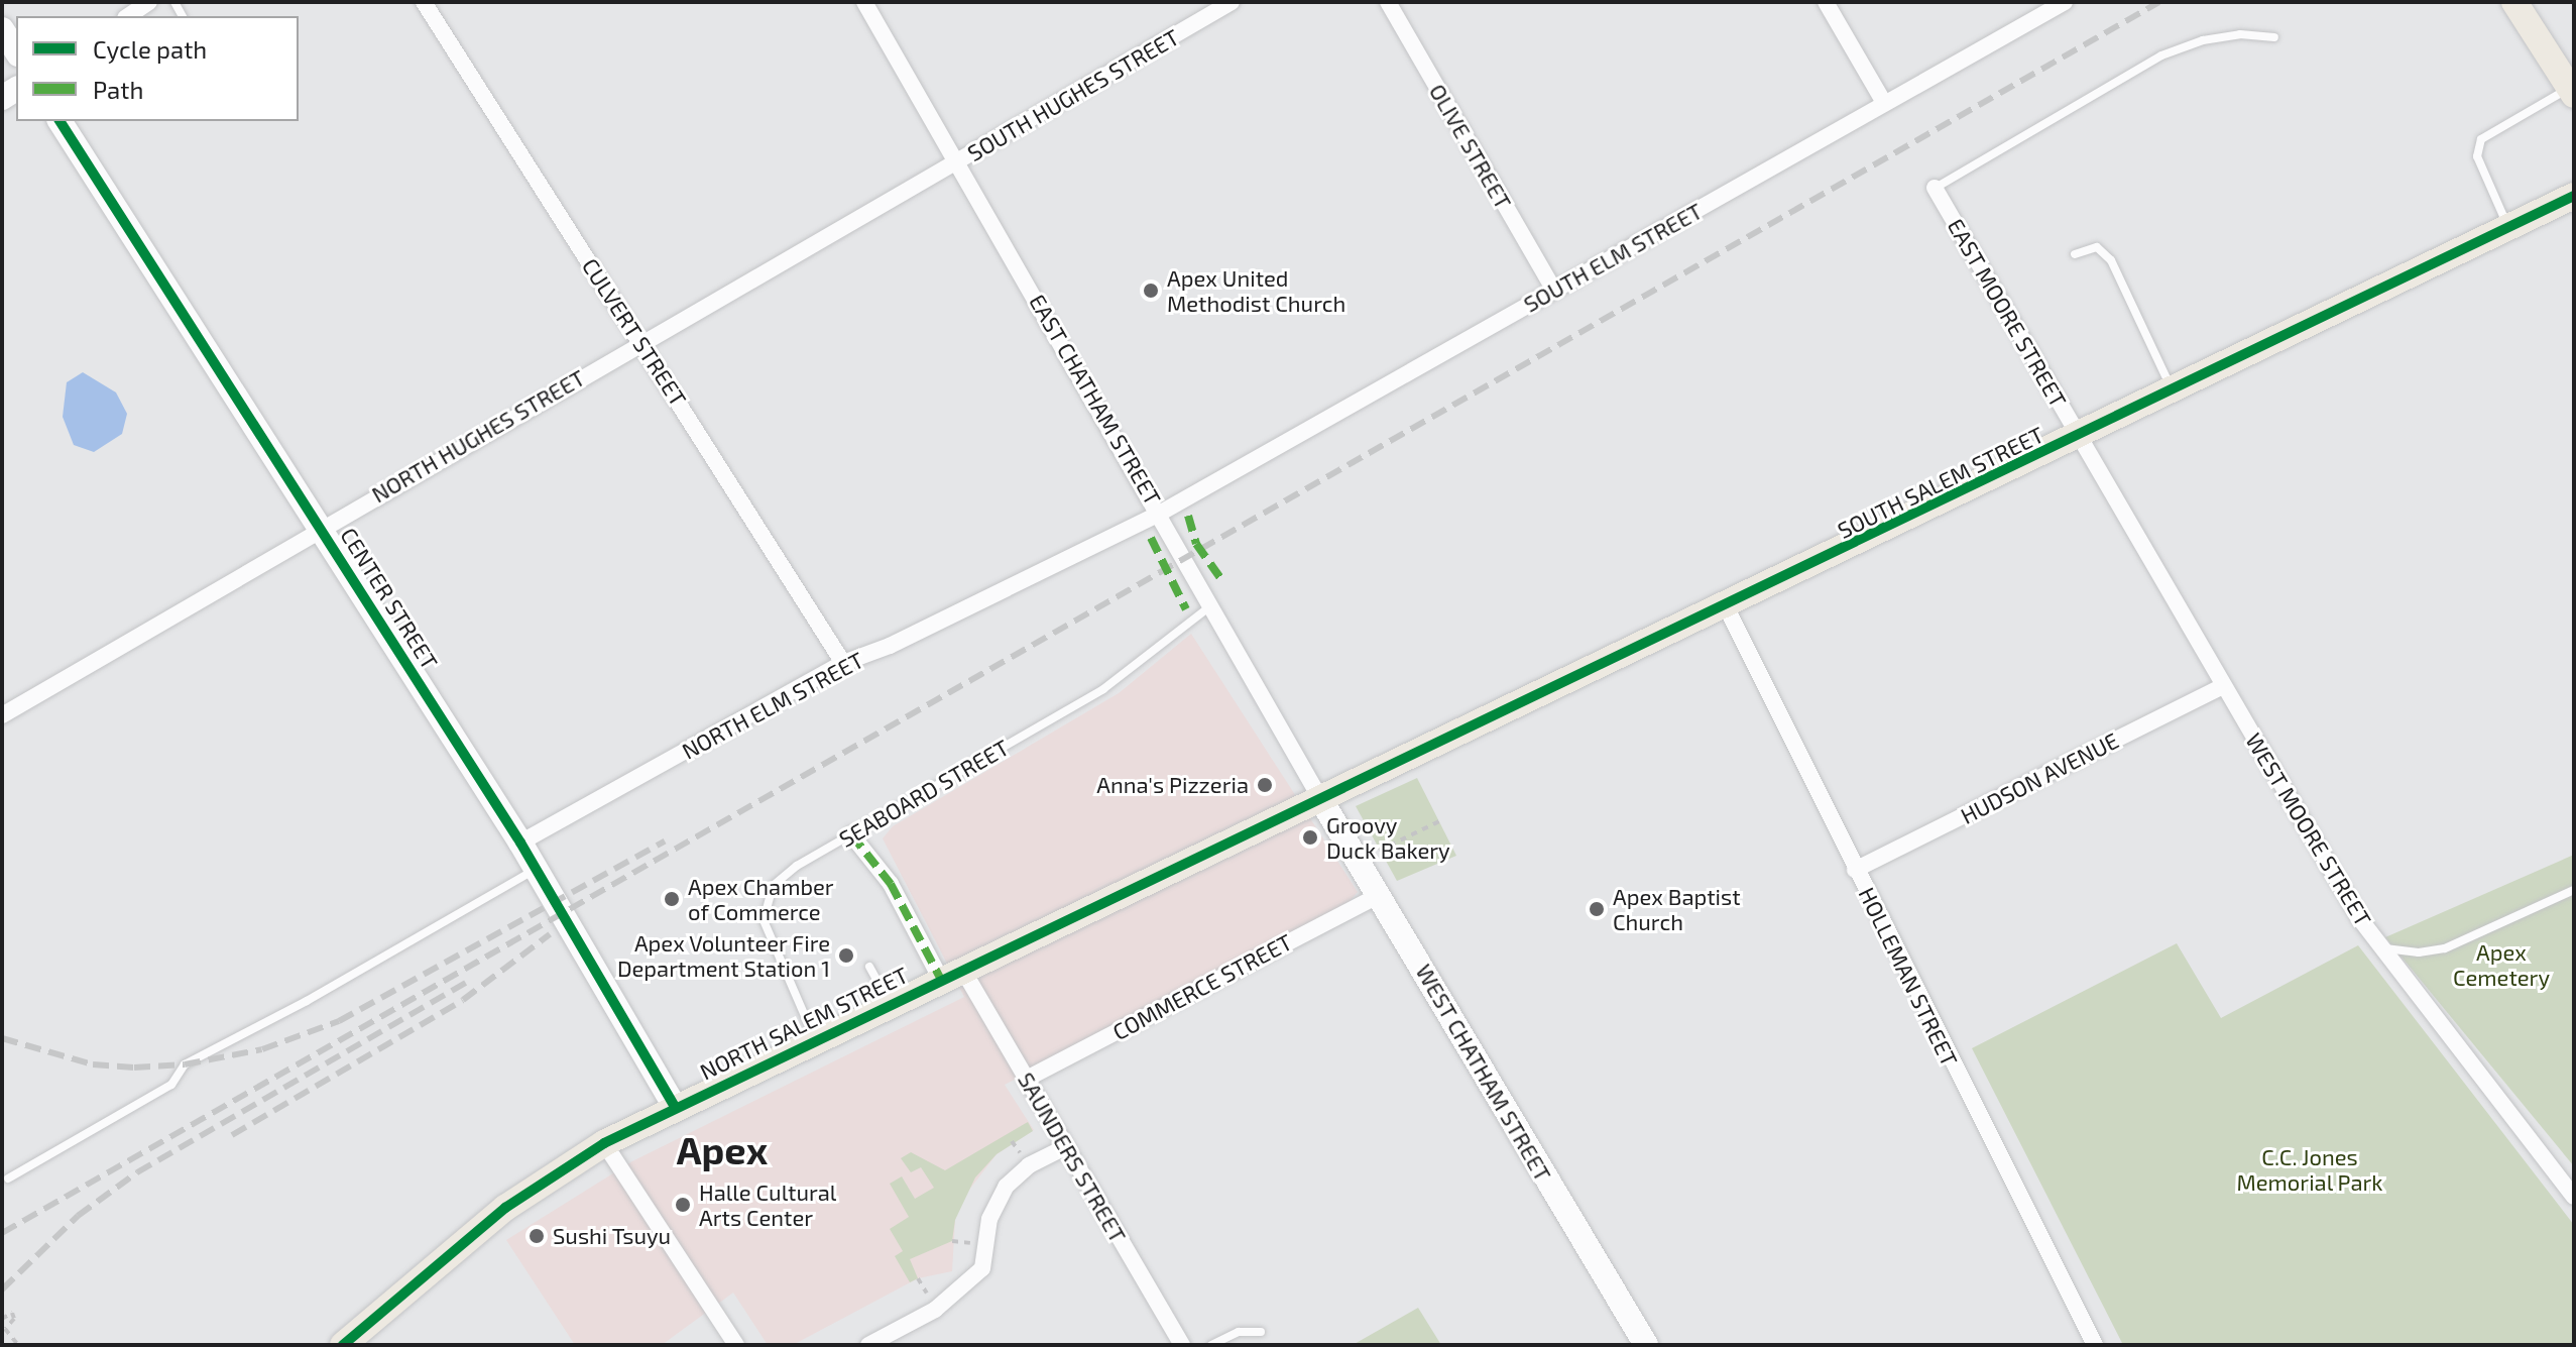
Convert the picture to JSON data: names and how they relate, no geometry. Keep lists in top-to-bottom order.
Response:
{
  "streets": {
    "main road": [
      "SOUTH SALEM STREET",
      "CENTER STREET",
      "NORTH SALEM STREET",
      "WEST CHATHAM STREET"
    ],
    "street": [
      "SOUTH HUGHES STREET",
      "OLIVE STREET",
      "SOUTH ELM STREET",
      "EAST MOORE STREET",
      "CULVERT STREET",
      "EAST CHATHAM STREET",
      "NORTH HUGHES STREET",
      "NORTH ELM STREET",
      "HUDSON AVENUE",
      "WEST MOORE STREET",
      "HOLLEMAN STREET",
      "COMMERCE STREET",
      "SAUNDERS STREET"
    ],
    "lane": ["SEABOARD STREET"]
  },
  "crossings": [
    ["SOUTH HUGHES STREET", "EAST CHATHAM STREET"],
    ["SOUTH HUGHES STREET", "NORTH HUGHES STREET"],
    ["OLIVE STREET", "SOUTH ELM STREET"],
    ["SOUTH ELM STREET", "EAST CHATHAM STREET"],
    ["SOUTH ELM STREET", "NORTH ELM STREET"],
    ["EAST MOORE STREET", "SOUTH SALEM STREET"],
    ["EAST MOORE STREET", "WEST MOORE STREET"],
    ["CULVERT STREET", "NORTH HUGHES STREET"],
    ["CULVERT STREET", "NORTH ELM STREET"],
    ["EAST CHATHAM STREET", "NORTH HUGHES STREET"],
    ["EAST CHATHAM STREET", "SOUTH SALEM STREET"],
    ["EAST CHATHAM STREET", "NORTH ELM STREET"],
    ["EAST CHATHAM STREET", "SEABOARD STREET"],
    ["EAST CHATHAM STREET", "NORTH SALEM STREET"],
    ["EAST CHATHAM STREET", "WEST CHATHAM STREET"],
    ["NORTH HUGHES STREET", "CENTER STREET"],
    ["SOUTH SALEM STREET", "WEST MOORE STREET"],
    ["SOUTH SALEM STREET", "HOLLEMAN STREET"],
    ["SOUTH SALEM STREET", "NORTH SALEM STREET"],
    ["SOUTH SALEM STREET", "WEST CHATHAM STREET"],
    ["CENTER STREET", "NORTH ELM STREET"],
    ["CENTER STREET", "NORTH SALEM STREET"],
    ["HUDSON AVENUE", "WEST MOORE STREET"],
    ["HUDSON AVENUE", "HOLLEMAN STREET"],
    ["SEABOARD STREET", "NORTH SALEM STREET"],
    ["SEABOARD STREET", "SAUNDERS STREET"],
    ["COMMERCE STREET", "WEST CHATHAM STREET"],
    ["COMMERCE STREET", "SAUNDERS STREET"],
    ["NORTH SALEM STREET", "WEST CHATHAM STREET"],
    ["NORTH SALEM STREET", "SAUNDERS STREET"]
  ],
  "districts": ["Apex"],
  "parks": ["Apex Cemetery", "C.C. Jones Memorial Park"],
  "places": [
    "Apex United Methodist Church",
    "Anna's Pizzeria",
    "Groovy Duck Bakery",
    "Apex Chamber of Commerce",
    "Apex Baptist Church",
    "Apex Volunteer Fire Department Station 1",
    "Halle Cultural Arts Center",
    "Sushi Tsuyu"
  ],
  "legend": ["Cycle path", "Path"]
}
